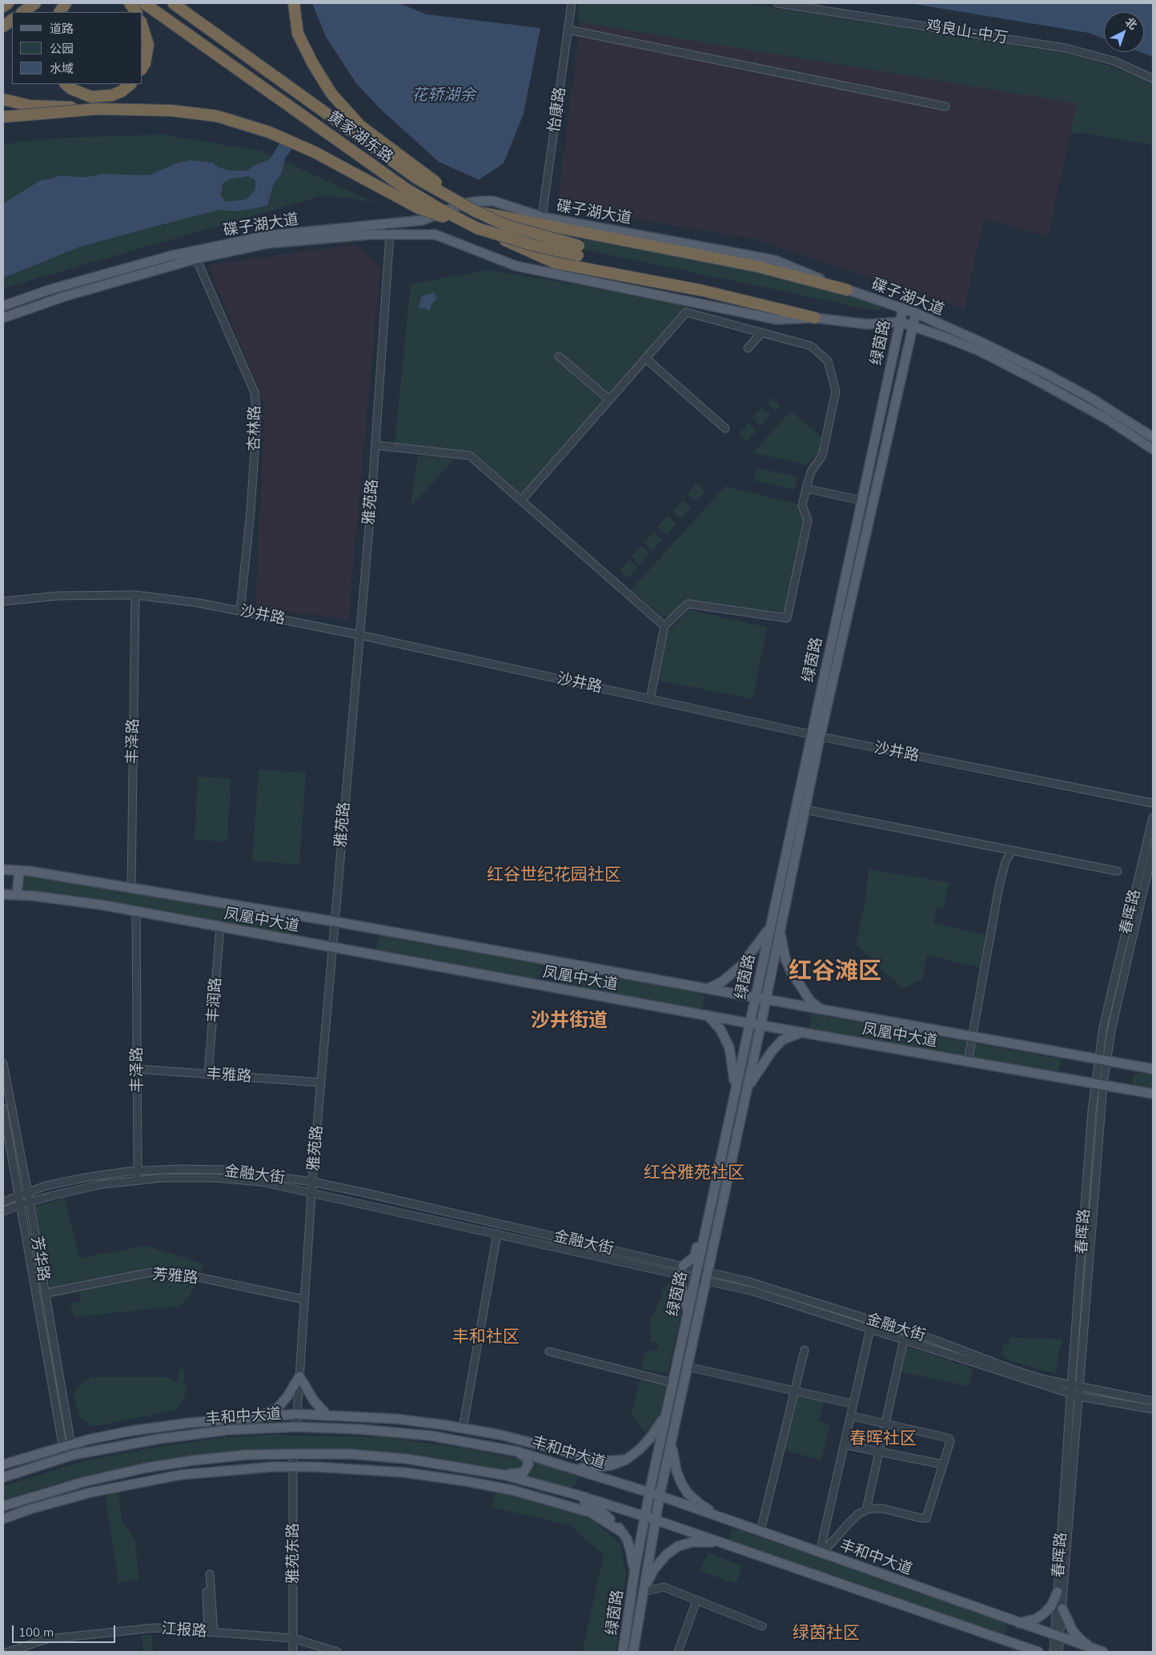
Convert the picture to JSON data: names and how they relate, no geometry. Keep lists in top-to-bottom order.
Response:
{
  "streets": {
    "highway": ["黄家湖东路"],
    "main road": [
      "碟子湖大道",
      "绿茵路",
      "凤凰中大道",
      "丰和中大道"
    ],
    "street": [
      "鸡良山-中万",
      "怡康路",
      "杏林路",
      "雅苑路",
      "沙井路",
      "丰泽路",
      "春晖路",
      "丰润路",
      "丰雅路",
      "金融大街",
      "芳华路",
      "芳雅路",
      "雅苑东路",
      "江报路"
    ]
  },
  "crossings": [
    ["怡康路", "碟子湖大道"],
    ["碟子湖大道", "绿茵路"],
    ["碟子湖大道", "杏林路"],
    ["碟子湖大道", "雅苑路"],
    ["绿茵路", "沙井路"],
    ["绿茵路", "凤凰中大道"],
    ["绿茵路", "金融大街"],
    ["绿茵路", "丰和中大道"],
    ["杏林路", "沙井路"],
    ["雅苑路", "沙井路"],
    ["雅苑路", "凤凰中大道"],
    ["雅苑路", "丰雅路"],
    ["雅苑路", "金融大街"],
    ["雅苑路", "芳雅路"],
    ["雅苑路", "丰和中大道"],
    ["沙井路", "丰泽路"],
    ["丰泽路", "凤凰中大道"],
    ["丰泽路", "丰雅路"],
    ["丰泽路", "金融大街"],
    ["春晖路", "凤凰中大道"],
    ["春晖路", "金融大街"],
    ["春晖路", "丰和中大道"],
    ["凤凰中大道", "丰润路"],
    ["丰润路", "丰雅路"],
    ["金融大街", "芳华路"],
    ["芳华路", "芳雅路"],
    ["芳华路", "丰和中大道"],
    ["雅苑东路", "江报路"]
  ],
  "districts": [
    "红谷世纪花园社区",
    "红谷滩区",
    "沙井街道",
    "红谷雅苑社区",
    "丰和社区",
    "春晖社区",
    "绿茵社区"
  ],
  "water": ["花轿湖余"],
  "legend": ["道路", "公园", "水域"],
  "scale_bar": "100 m",
  "north": "top right"
}
